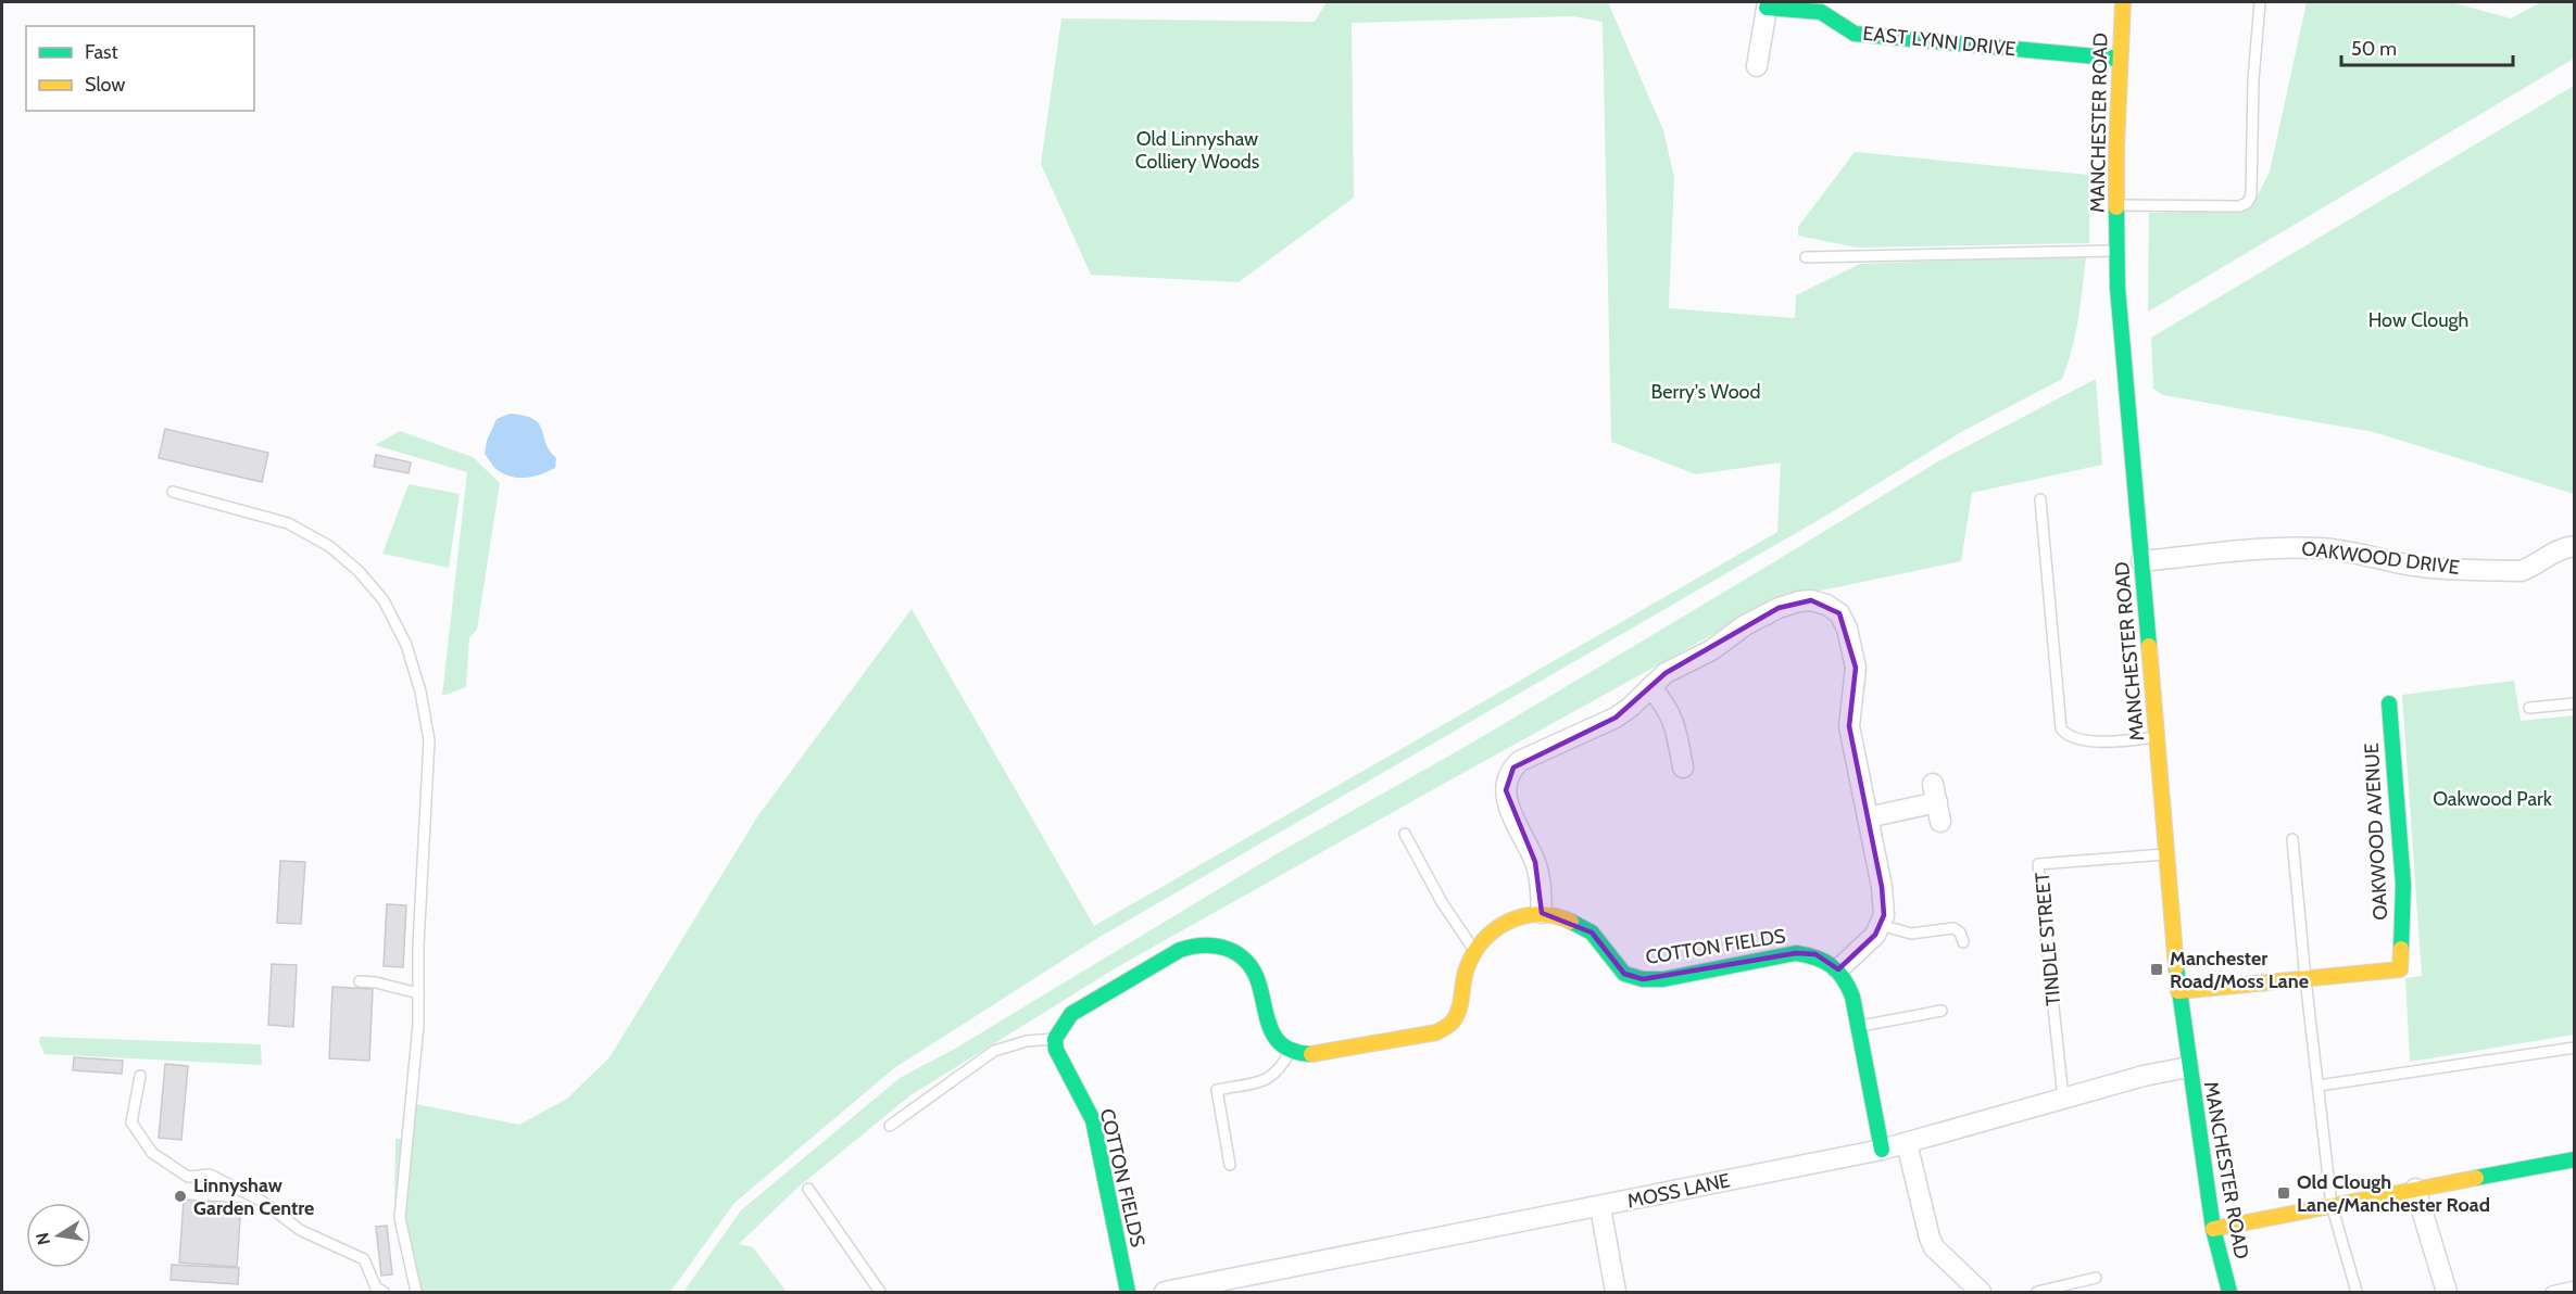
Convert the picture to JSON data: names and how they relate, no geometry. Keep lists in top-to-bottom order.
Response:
{
  "streets": {
    "street": [
      "EAST LYNN DRIVE",
      "MANCHESTER ROAD",
      "OAKWOOD DRIVE",
      "OAKWOOD AVENUE",
      "COTTON FIELDS",
      "MOSS LANE"
    ],
    "lane": ["TINDLE STREET"]
  },
  "crossings": [
    ["EAST LYNN DRIVE", "MANCHESTER ROAD"],
    ["MANCHESTER ROAD", "OAKWOOD DRIVE"],
    ["MANCHESTER ROAD", "OAKWOOD AVENUE"],
    ["MANCHESTER ROAD", "TINDLE STREET"],
    ["MANCHESTER ROAD", "MOSS LANE"],
    ["TINDLE STREET", "MOSS LANE"]
  ],
  "parks": [
    "Old Linnyshaw Colliery Woods",
    "How Clough",
    "Berry's Wood",
    "Oakwood Park"
  ],
  "places": {
    "transit": ["Manchester Road/Moss Lane", "Old Clough Lane/Manchester Road"],
    "other": ["Linnyshaw Garden Centre"]
  },
  "legend": ["Fast", "Slow"],
  "scale_bar": "50 m",
  "north": "left"
}
